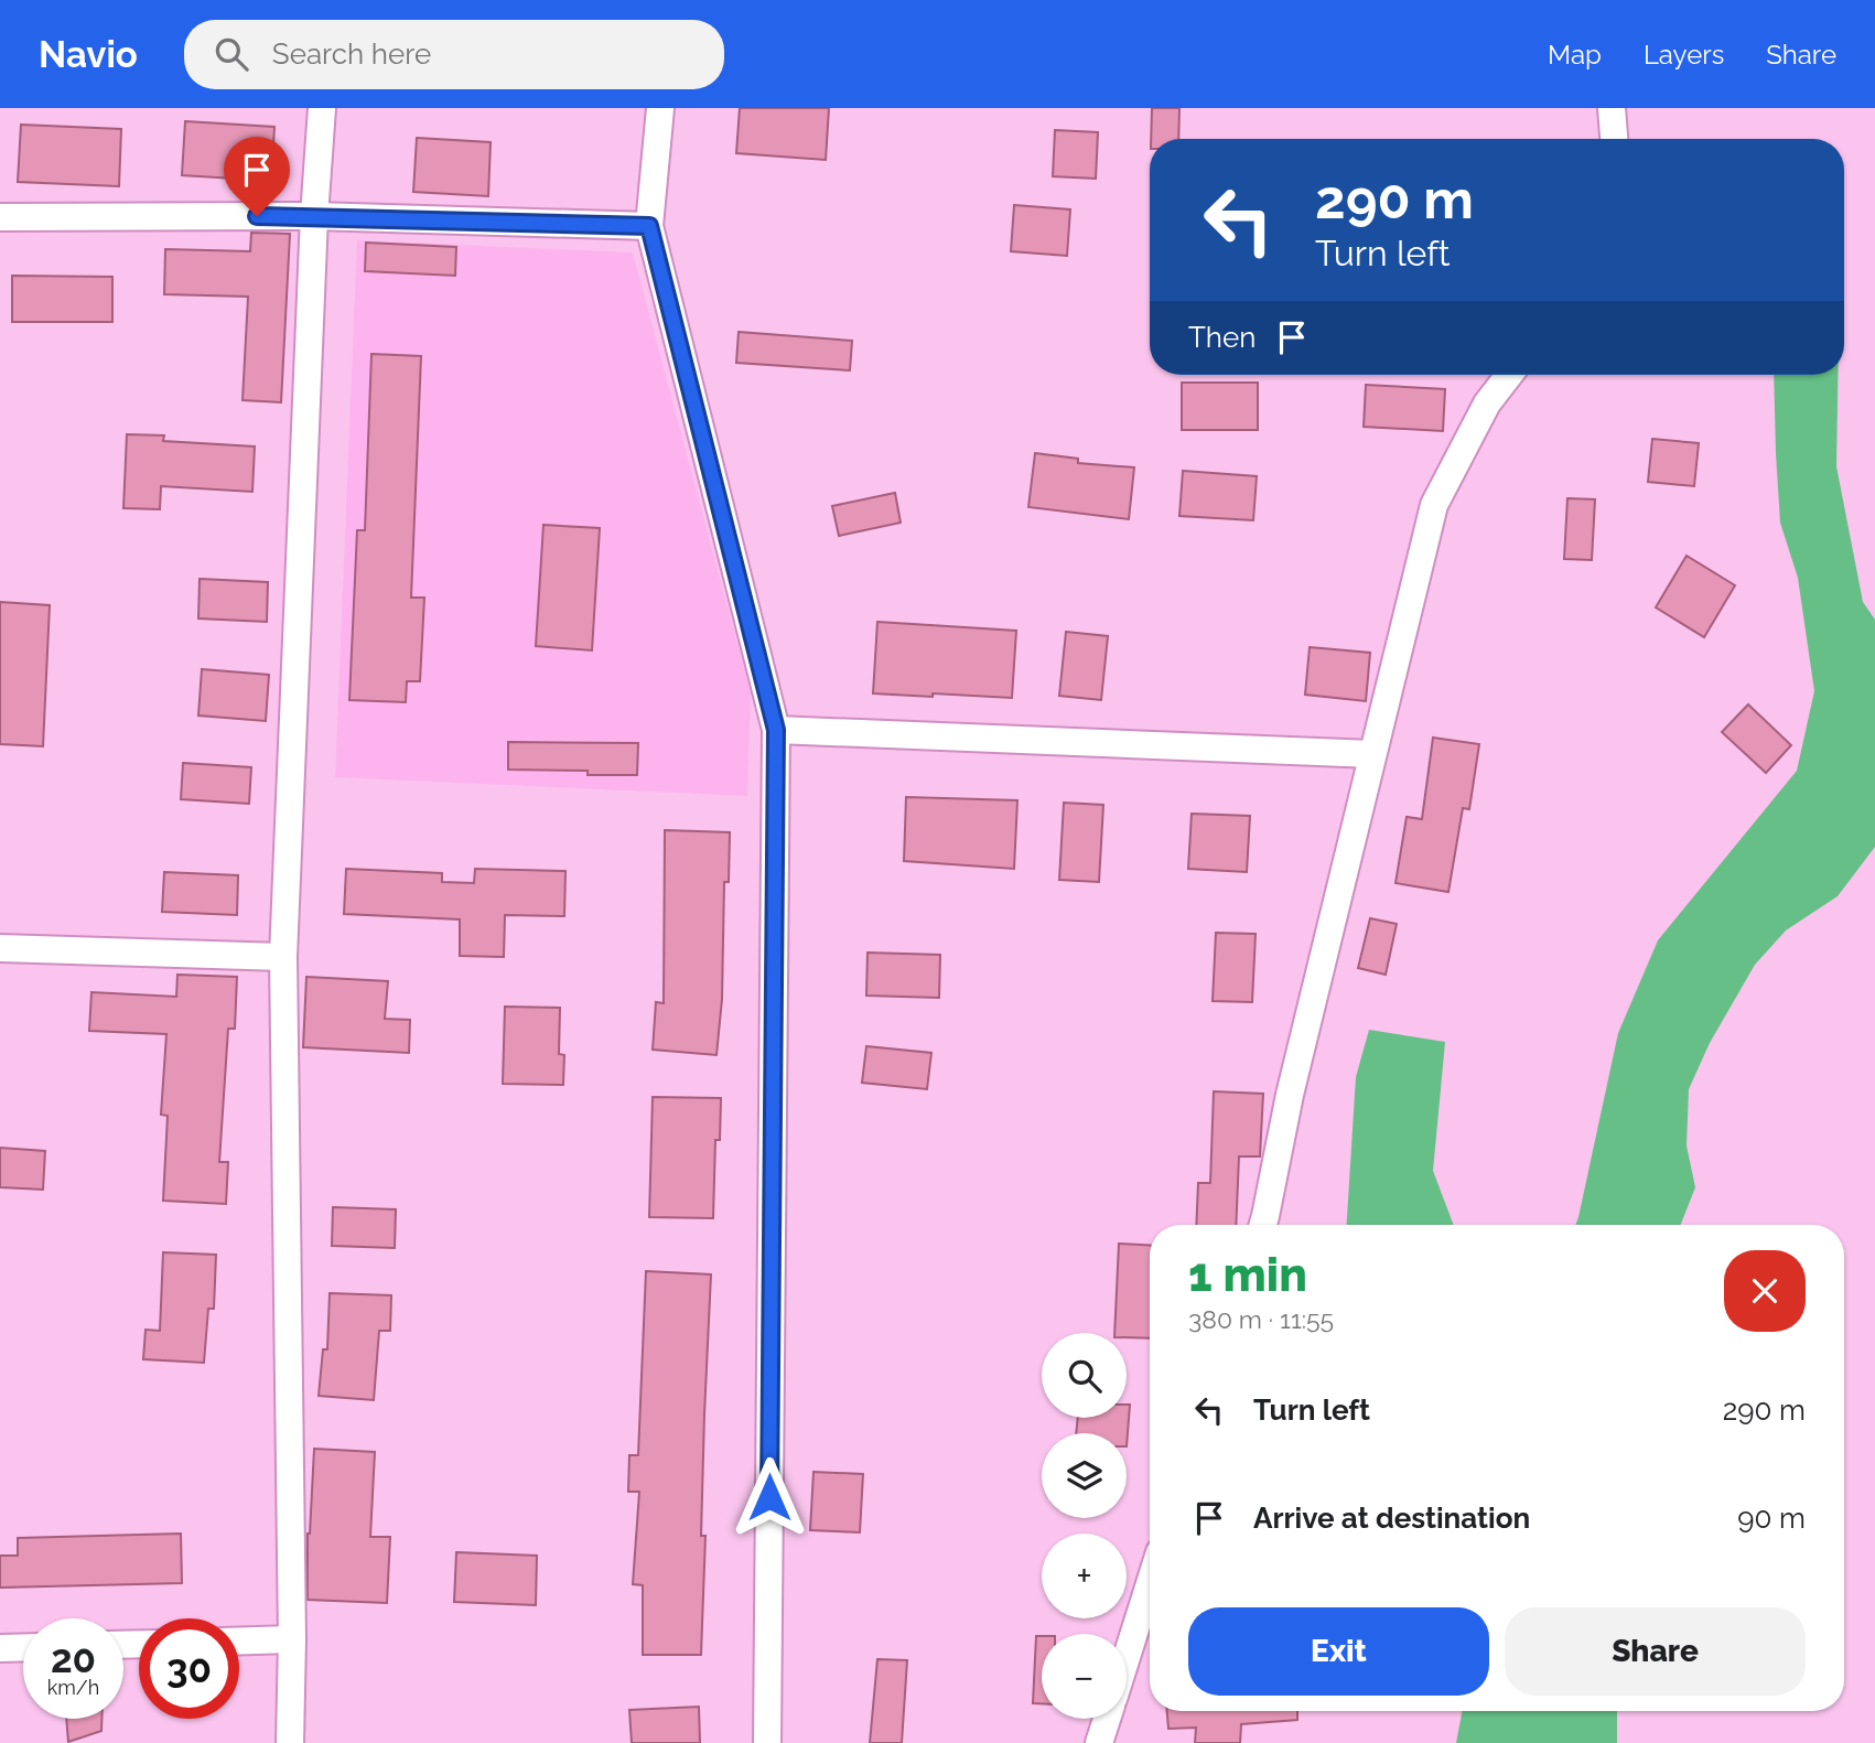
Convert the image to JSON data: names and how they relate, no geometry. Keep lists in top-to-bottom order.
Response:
{
  "page": {
    "header": "Navio",
    "search": "Search here",
    "nav": ["Map", "Layers", "Share"],
    "turn": ["290 m", "Turn left"],
    "then": "Then",
    "heading": ["1 min", "380 m · 11:55"],
    "map_buttons": ["+", "−"],
    "list": [
      {
        "name": "Turn left",
        "value": "290 m"
      },
      {
        "name": "Arrive at destination",
        "value": "90 m"
      }
    ],
    "buttons": ["Exit", "Share"],
    "speed": "20 km/h",
    "limit": "30"
  }
}
